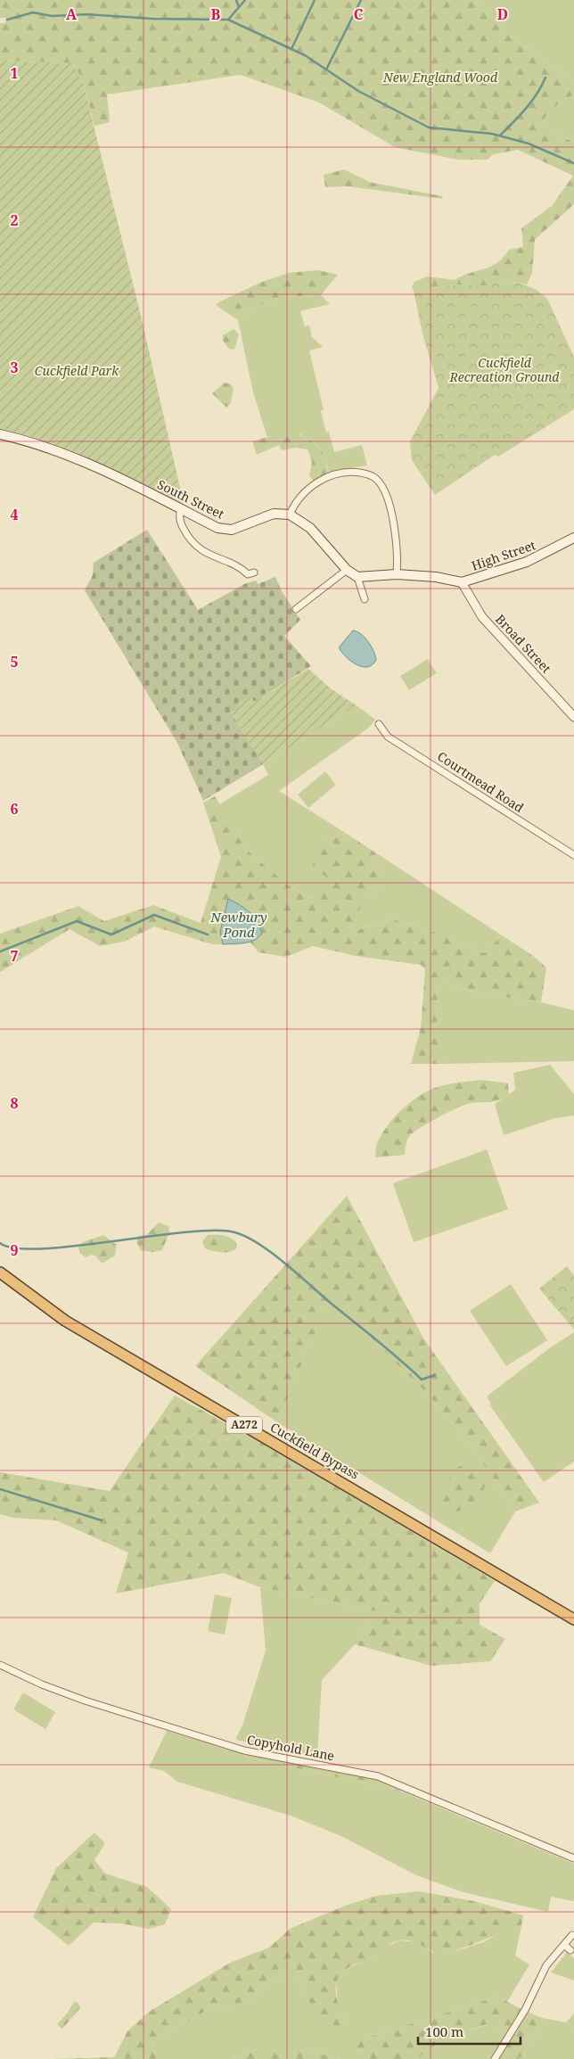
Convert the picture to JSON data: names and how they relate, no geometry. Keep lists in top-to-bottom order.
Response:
{
  "streets": {
    "highway": ["A272", "Cuckfield Bypass"],
    "main road": ["South Street", "High Street"],
    "street": ["Broad Street", "Courtmead Road", "Copyhold Lane"]
  },
  "crossings": [
    ["High Street", "Broad Street"]
  ],
  "water": ["Newbury Pond"],
  "parks": ["New England Wood", "Cuckfield Recreation Ground", "Cuckfield Park"],
  "scale_bar": "100 m",
  "grid": {
    "columns": [
      "A",
      "B",
      "C",
      "D"
    ],
    "rows": [
      "1",
      "2",
      "3",
      "4",
      "5",
      "6",
      "7",
      "8",
      "9"
    ]
  }
}
